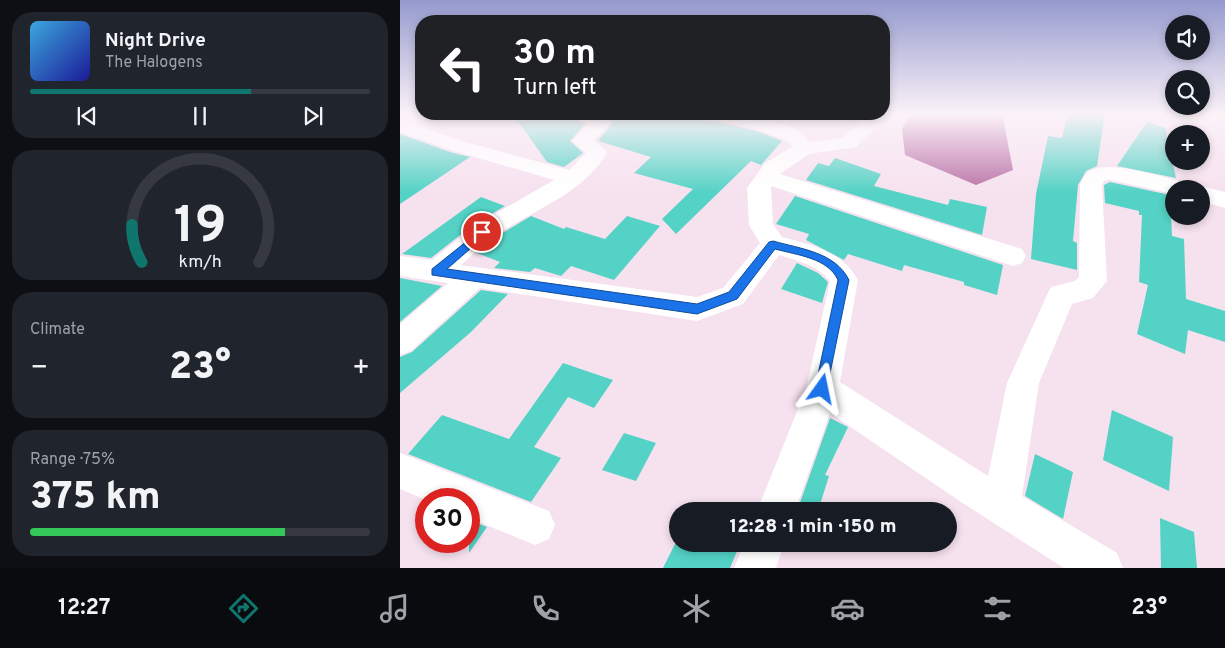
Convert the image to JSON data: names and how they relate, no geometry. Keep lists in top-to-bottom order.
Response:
{
  "page": {
    "map_buttons": ["+", "−"],
    "turn": ["30 m", "Turn left"],
    "song": ["Night Drive", "The Halogens"],
    "tile": [
      "Climate",
      ["Range · 75%", "375 km"]
    ],
    "heat": ["−", "23°", "+"],
    "limit": "30",
    "trip": "12:28 · 1 min · 150 m",
    "tabs": ["12:27", "23°"],
    "gauge": ["19", "km/h"]
  }
}
